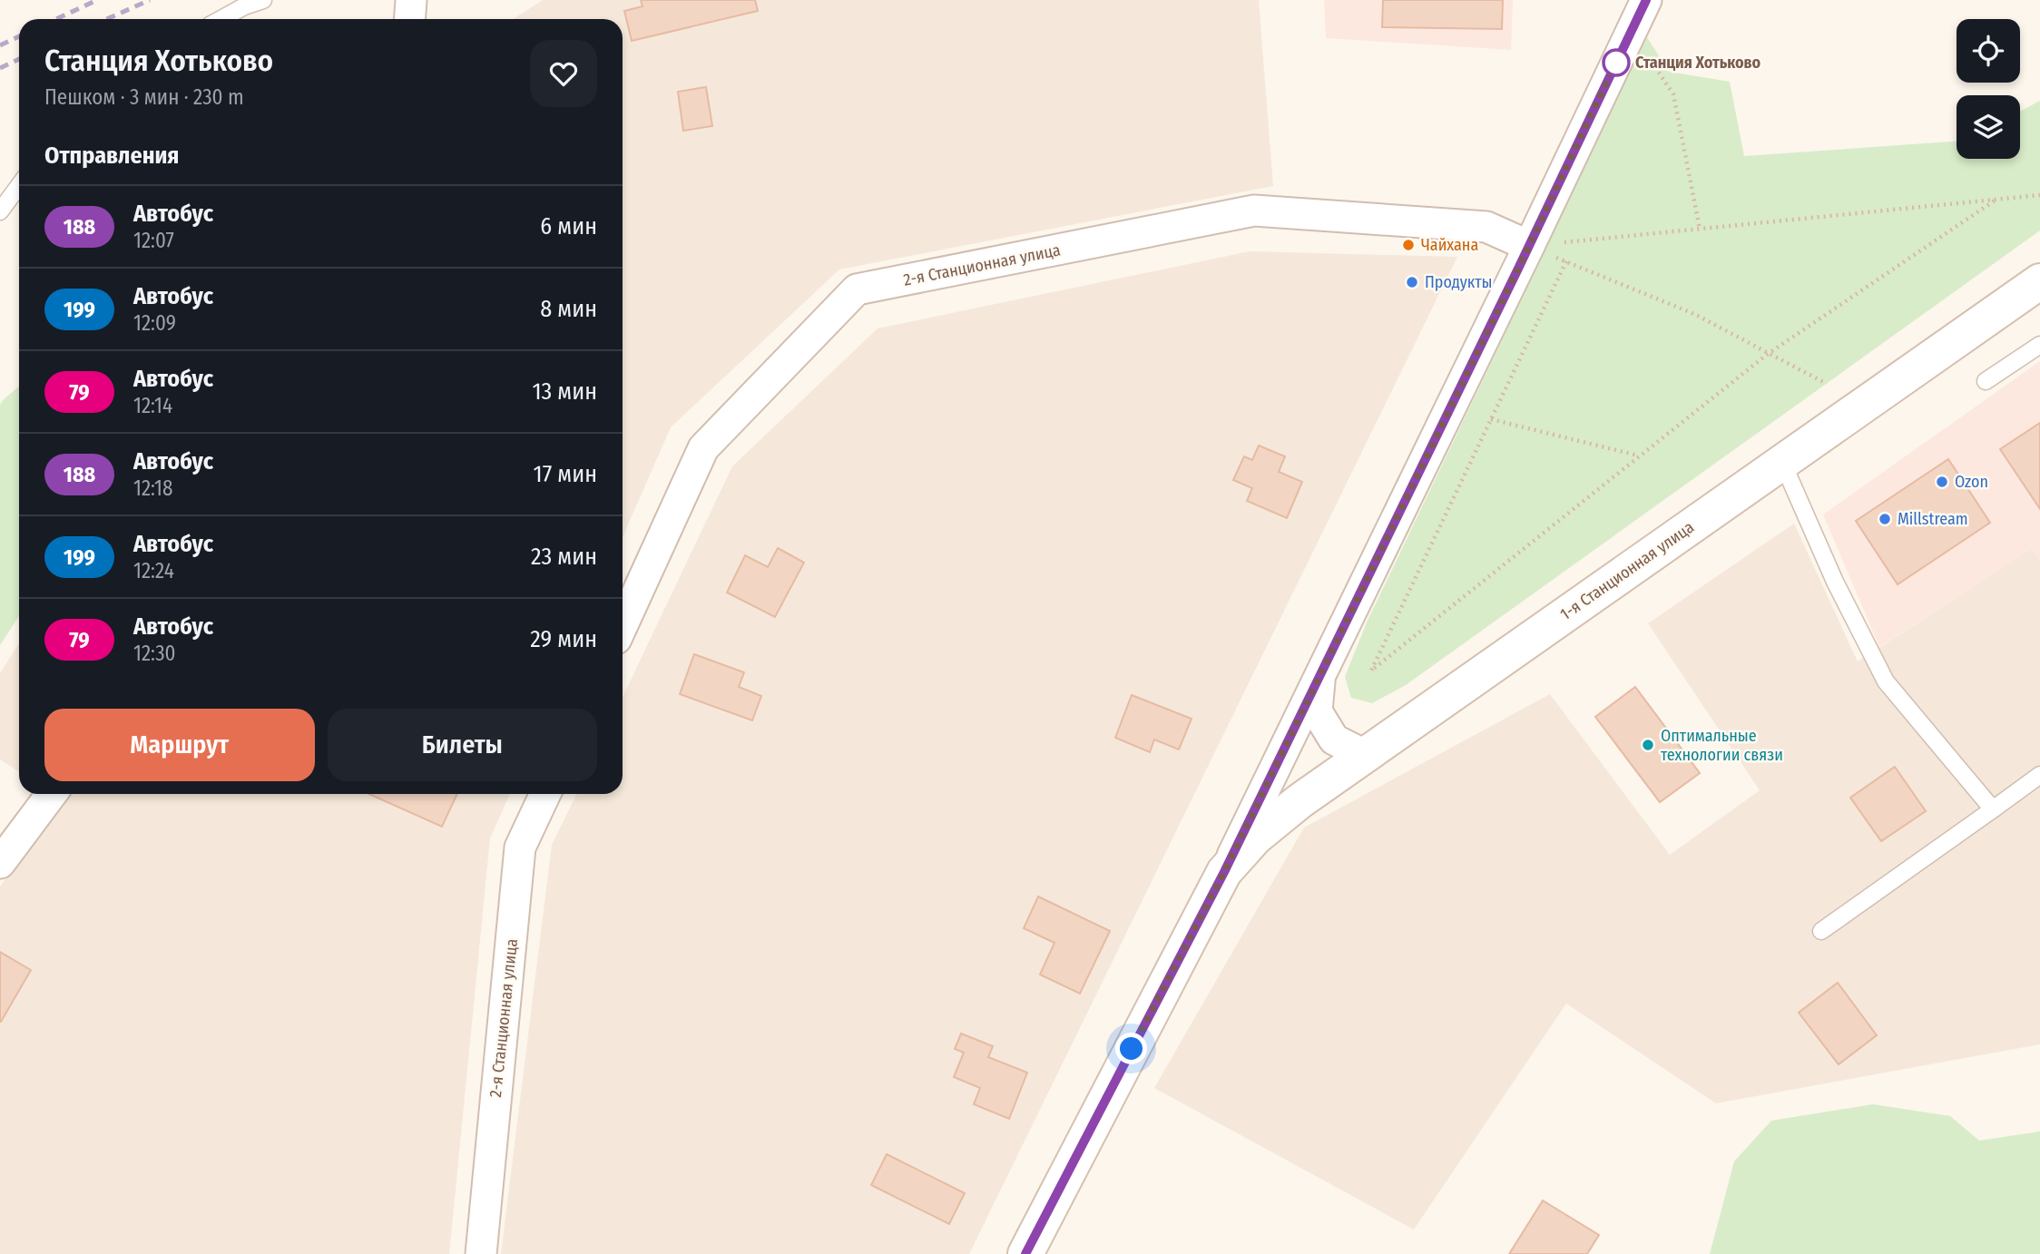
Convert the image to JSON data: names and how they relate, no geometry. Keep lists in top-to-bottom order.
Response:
{
  "streets": {
    "main road": ["1-я Станционная улица"],
    "street": ["2-я Станционная улица"]
  },
  "places": [
    "Станция Хотьково",
    "Чайхана",
    "Продукты",
    "Ozon",
    "Millstream",
    "Оптимальные технологии связи"
  ],
  "lines": ["bus line 188"],
  "page": {
    "heading": [
      ["Станция Хотьково", "Пешком · 3 мин · 230 m"],
      "Отправления"
    ],
    "list": [
      {
        "mark": "188",
        "name": "Автобус",
        "note": "12:07",
        "value": "6 мин"
      },
      {
        "mark": "199",
        "name": "Автобус",
        "note": "12:09",
        "value": "8 мин"
      },
      {
        "mark": "79",
        "name": "Автобус",
        "note": "12:14",
        "value": "13 мин"
      },
      {
        "mark": "188",
        "name": "Автобус",
        "note": "12:18",
        "value": "17 мин"
      },
      {
        "mark": "199",
        "name": "Автобус",
        "note": "12:24",
        "value": "23 мин"
      },
      {
        "mark": "79",
        "name": "Автобус",
        "note": "12:30",
        "value": "29 мин"
      }
    ],
    "buttons": ["Маршрут", "Билеты"]
  }
}
